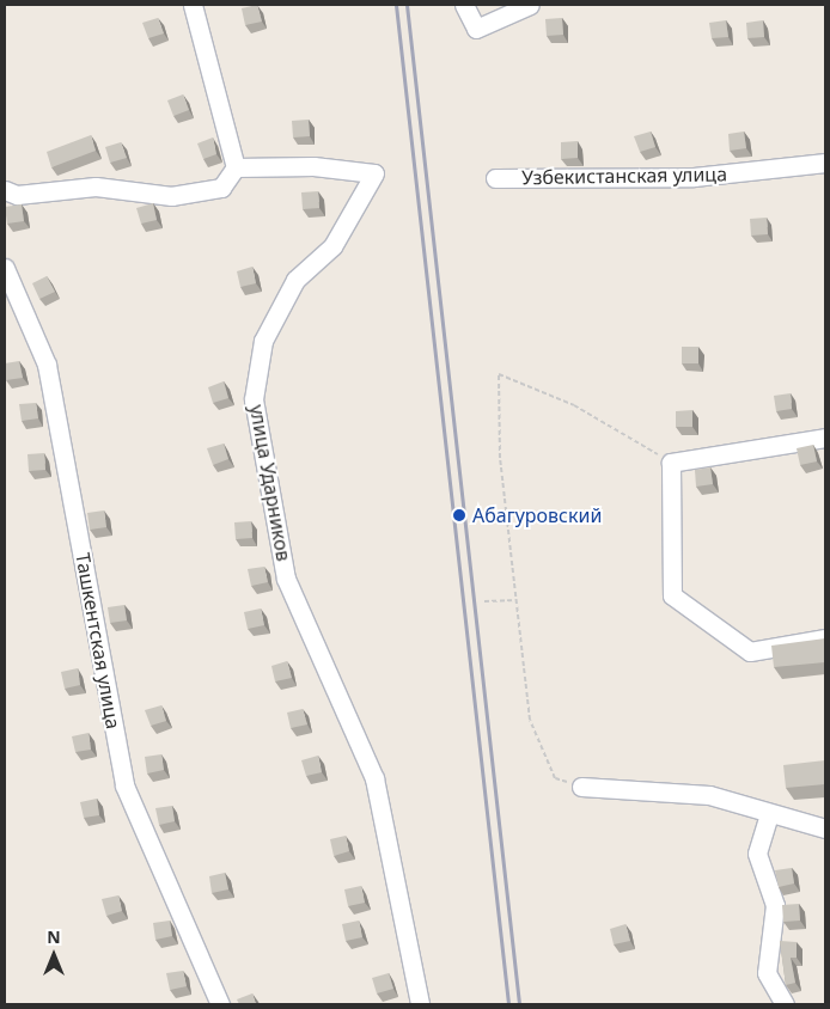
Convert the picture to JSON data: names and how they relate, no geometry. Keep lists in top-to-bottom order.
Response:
{
  "streets": {
    "street": ["Узбекистанская улица", "улица Ударников", "Ташкентская улица"]
  },
  "places": ["Абагуровский"],
  "north": "top"
}
